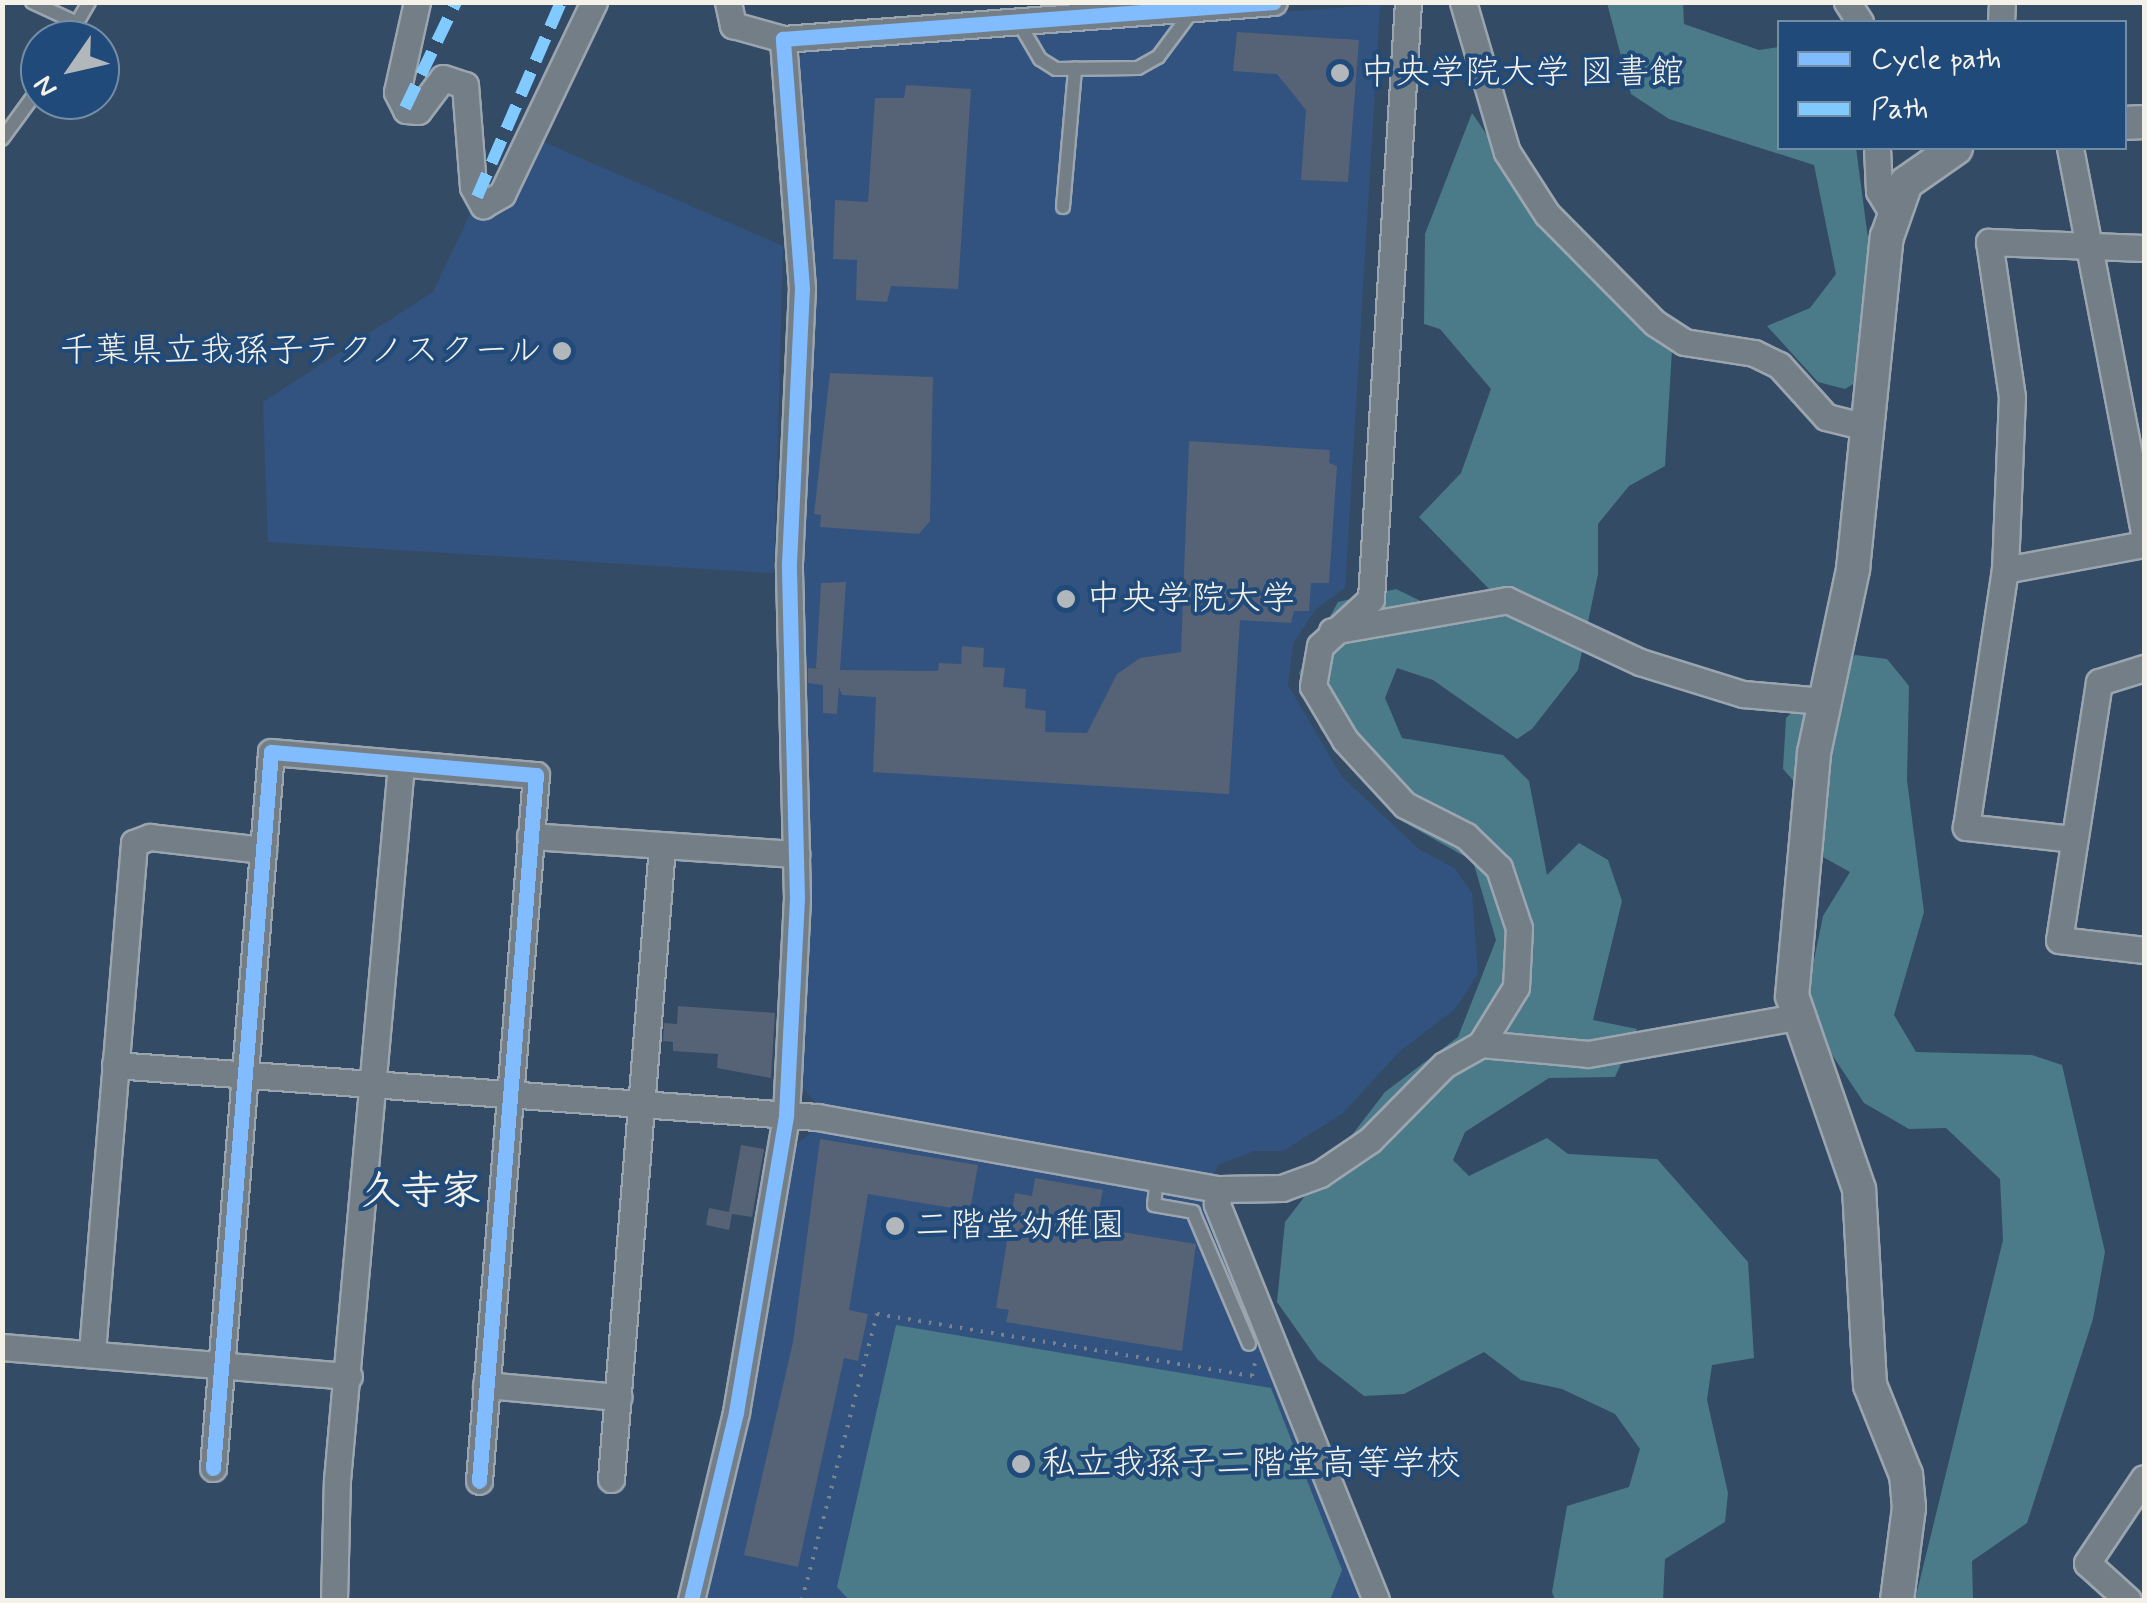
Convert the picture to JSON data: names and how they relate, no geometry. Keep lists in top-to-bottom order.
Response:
{
  "districts": ["久寺家"],
  "places": [
    "中央学院大学 図書館",
    "千葉県立我孫子テクノスクール",
    "中央学院大学",
    "二階堂幼稚園",
    "私立我孫子二階堂高等学校"
  ],
  "legend": ["Cycle path", "Path"],
  "north": "bottom left"
}
